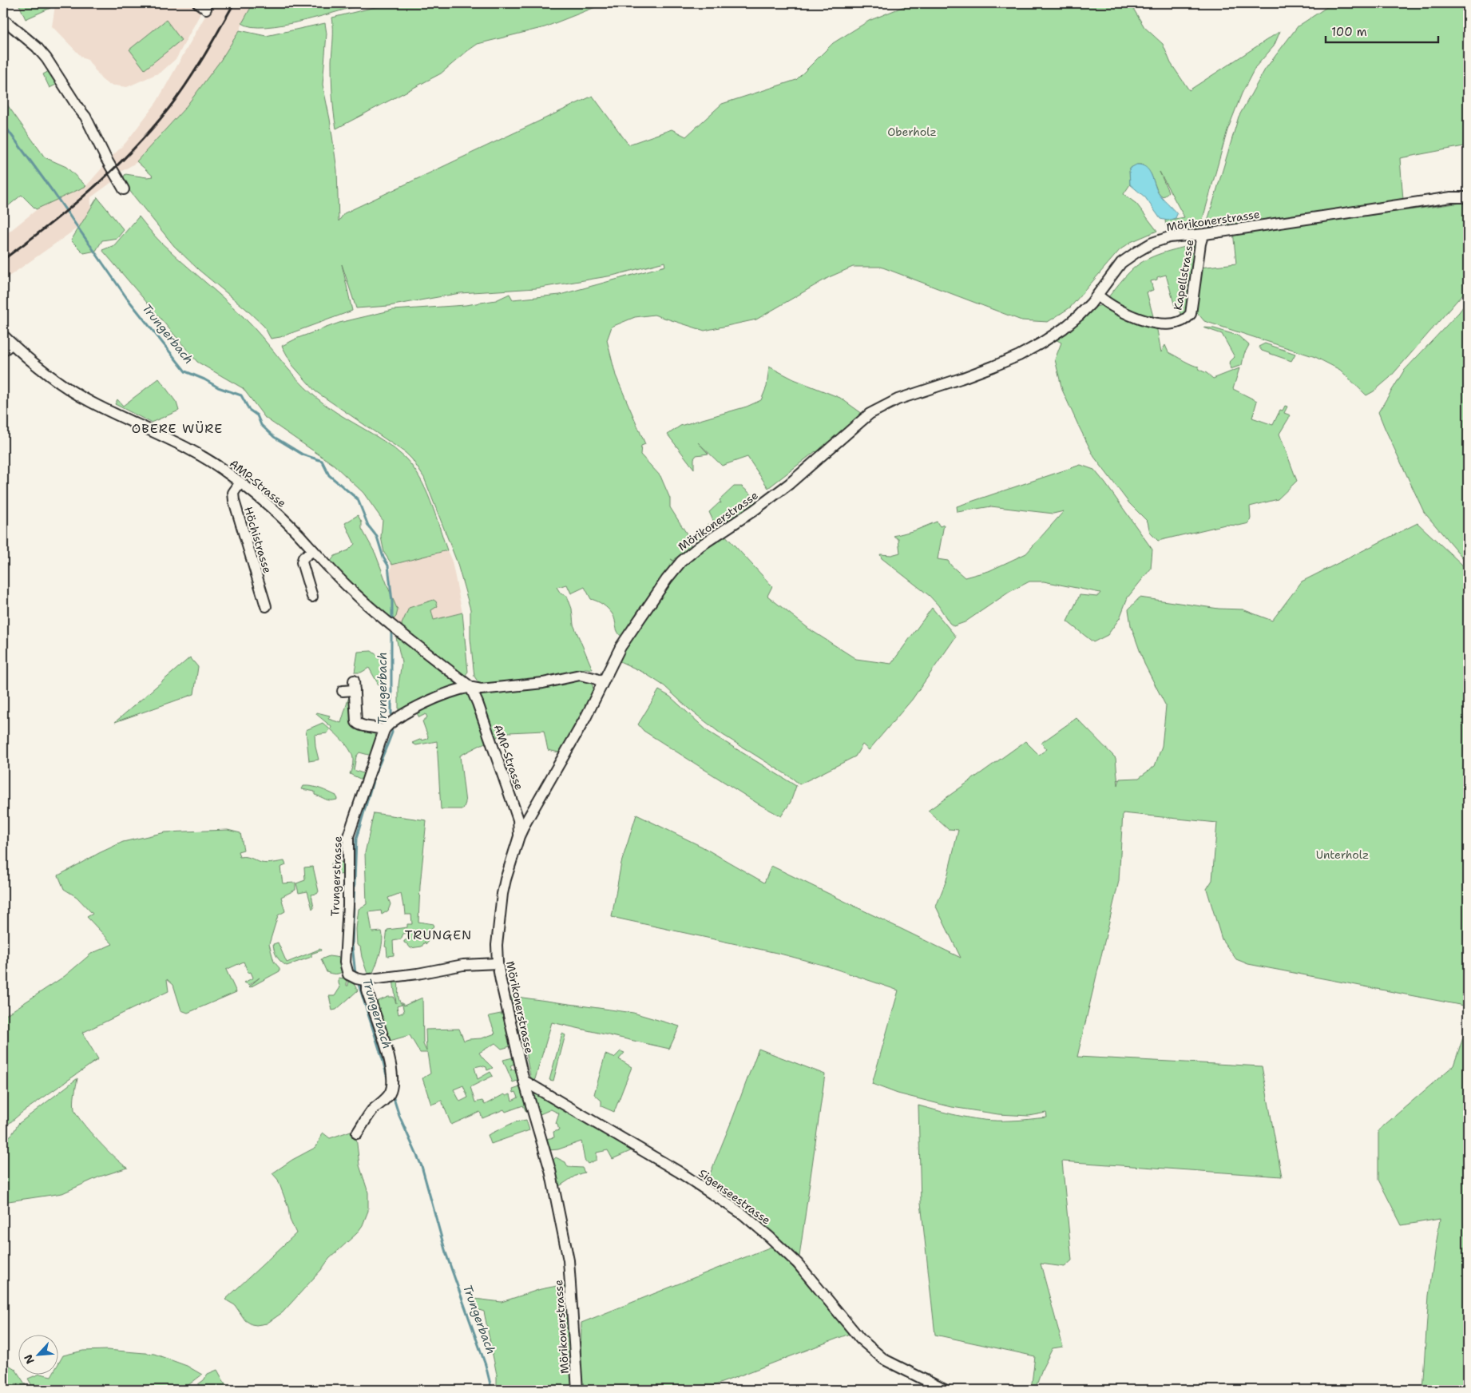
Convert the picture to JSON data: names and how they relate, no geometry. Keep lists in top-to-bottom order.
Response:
{
  "streets": {
    "street": [
      "Mörikonerstrasse",
      "Kapellstrasse",
      "AMP-Strasse",
      "Höchistrasse",
      "Trungerstrasse",
      "Sigenseestrasse"
    ]
  },
  "crossings": [
    ["Mörikonerstrasse", "Kapellstrasse"],
    ["Mörikonerstrasse", "AMP-Strasse"],
    ["Mörikonerstrasse", "Trungerstrasse"],
    ["Mörikonerstrasse", "Sigenseestrasse"],
    ["AMP-Strasse", "Höchistrasse"]
  ],
  "districts": ["OBERE WÜRE", "TRUNGEN"],
  "water": ["Trungerbach"],
  "parks": ["Oberholz", "Unterholz"],
  "scale_bar": "100 m",
  "north": "bottom left"
}
